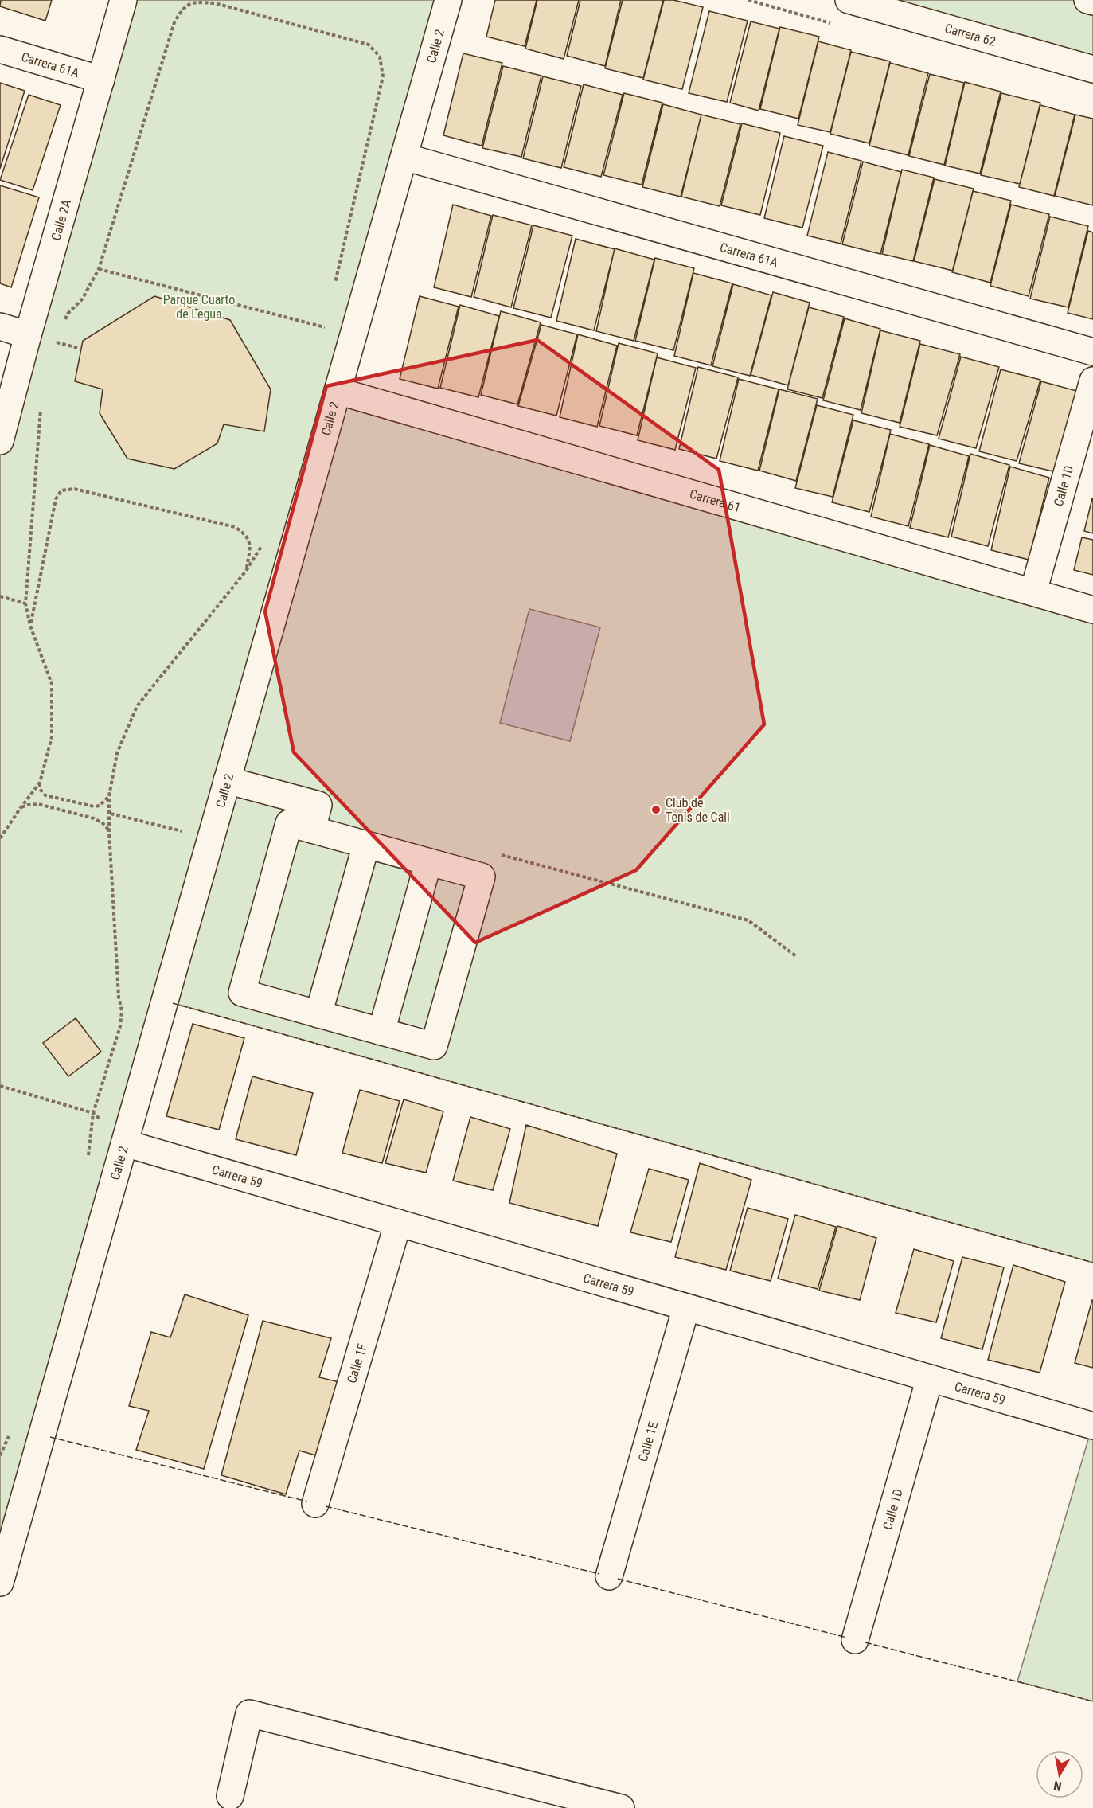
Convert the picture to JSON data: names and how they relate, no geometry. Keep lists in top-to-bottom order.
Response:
{
  "streets": {
    "street": [
      "Carrera 62",
      "Calle 2",
      "Carrera 61A",
      "Calle 2A",
      "Calle 1D",
      "Carrera 61",
      "Carrera 59",
      "Calle 1F",
      "Calle 1E"
    ]
  },
  "crossings": [
    ["Calle 2", "Carrera 61A"],
    ["Calle 2", "Carrera 61"],
    ["Calle 2", "Carrera 59"],
    ["Carrera 61A", "Calle 2A"],
    ["Calle 1D", "Carrera 61"],
    ["Calle 1D", "Carrera 59"],
    ["Carrera 59", "Calle 1F"],
    ["Carrera 59", "Calle 1E"]
  ],
  "parks": ["Parque Cuarto de Legua"],
  "places": ["Club de Tenis de Cali"],
  "north": "bottom"
}
